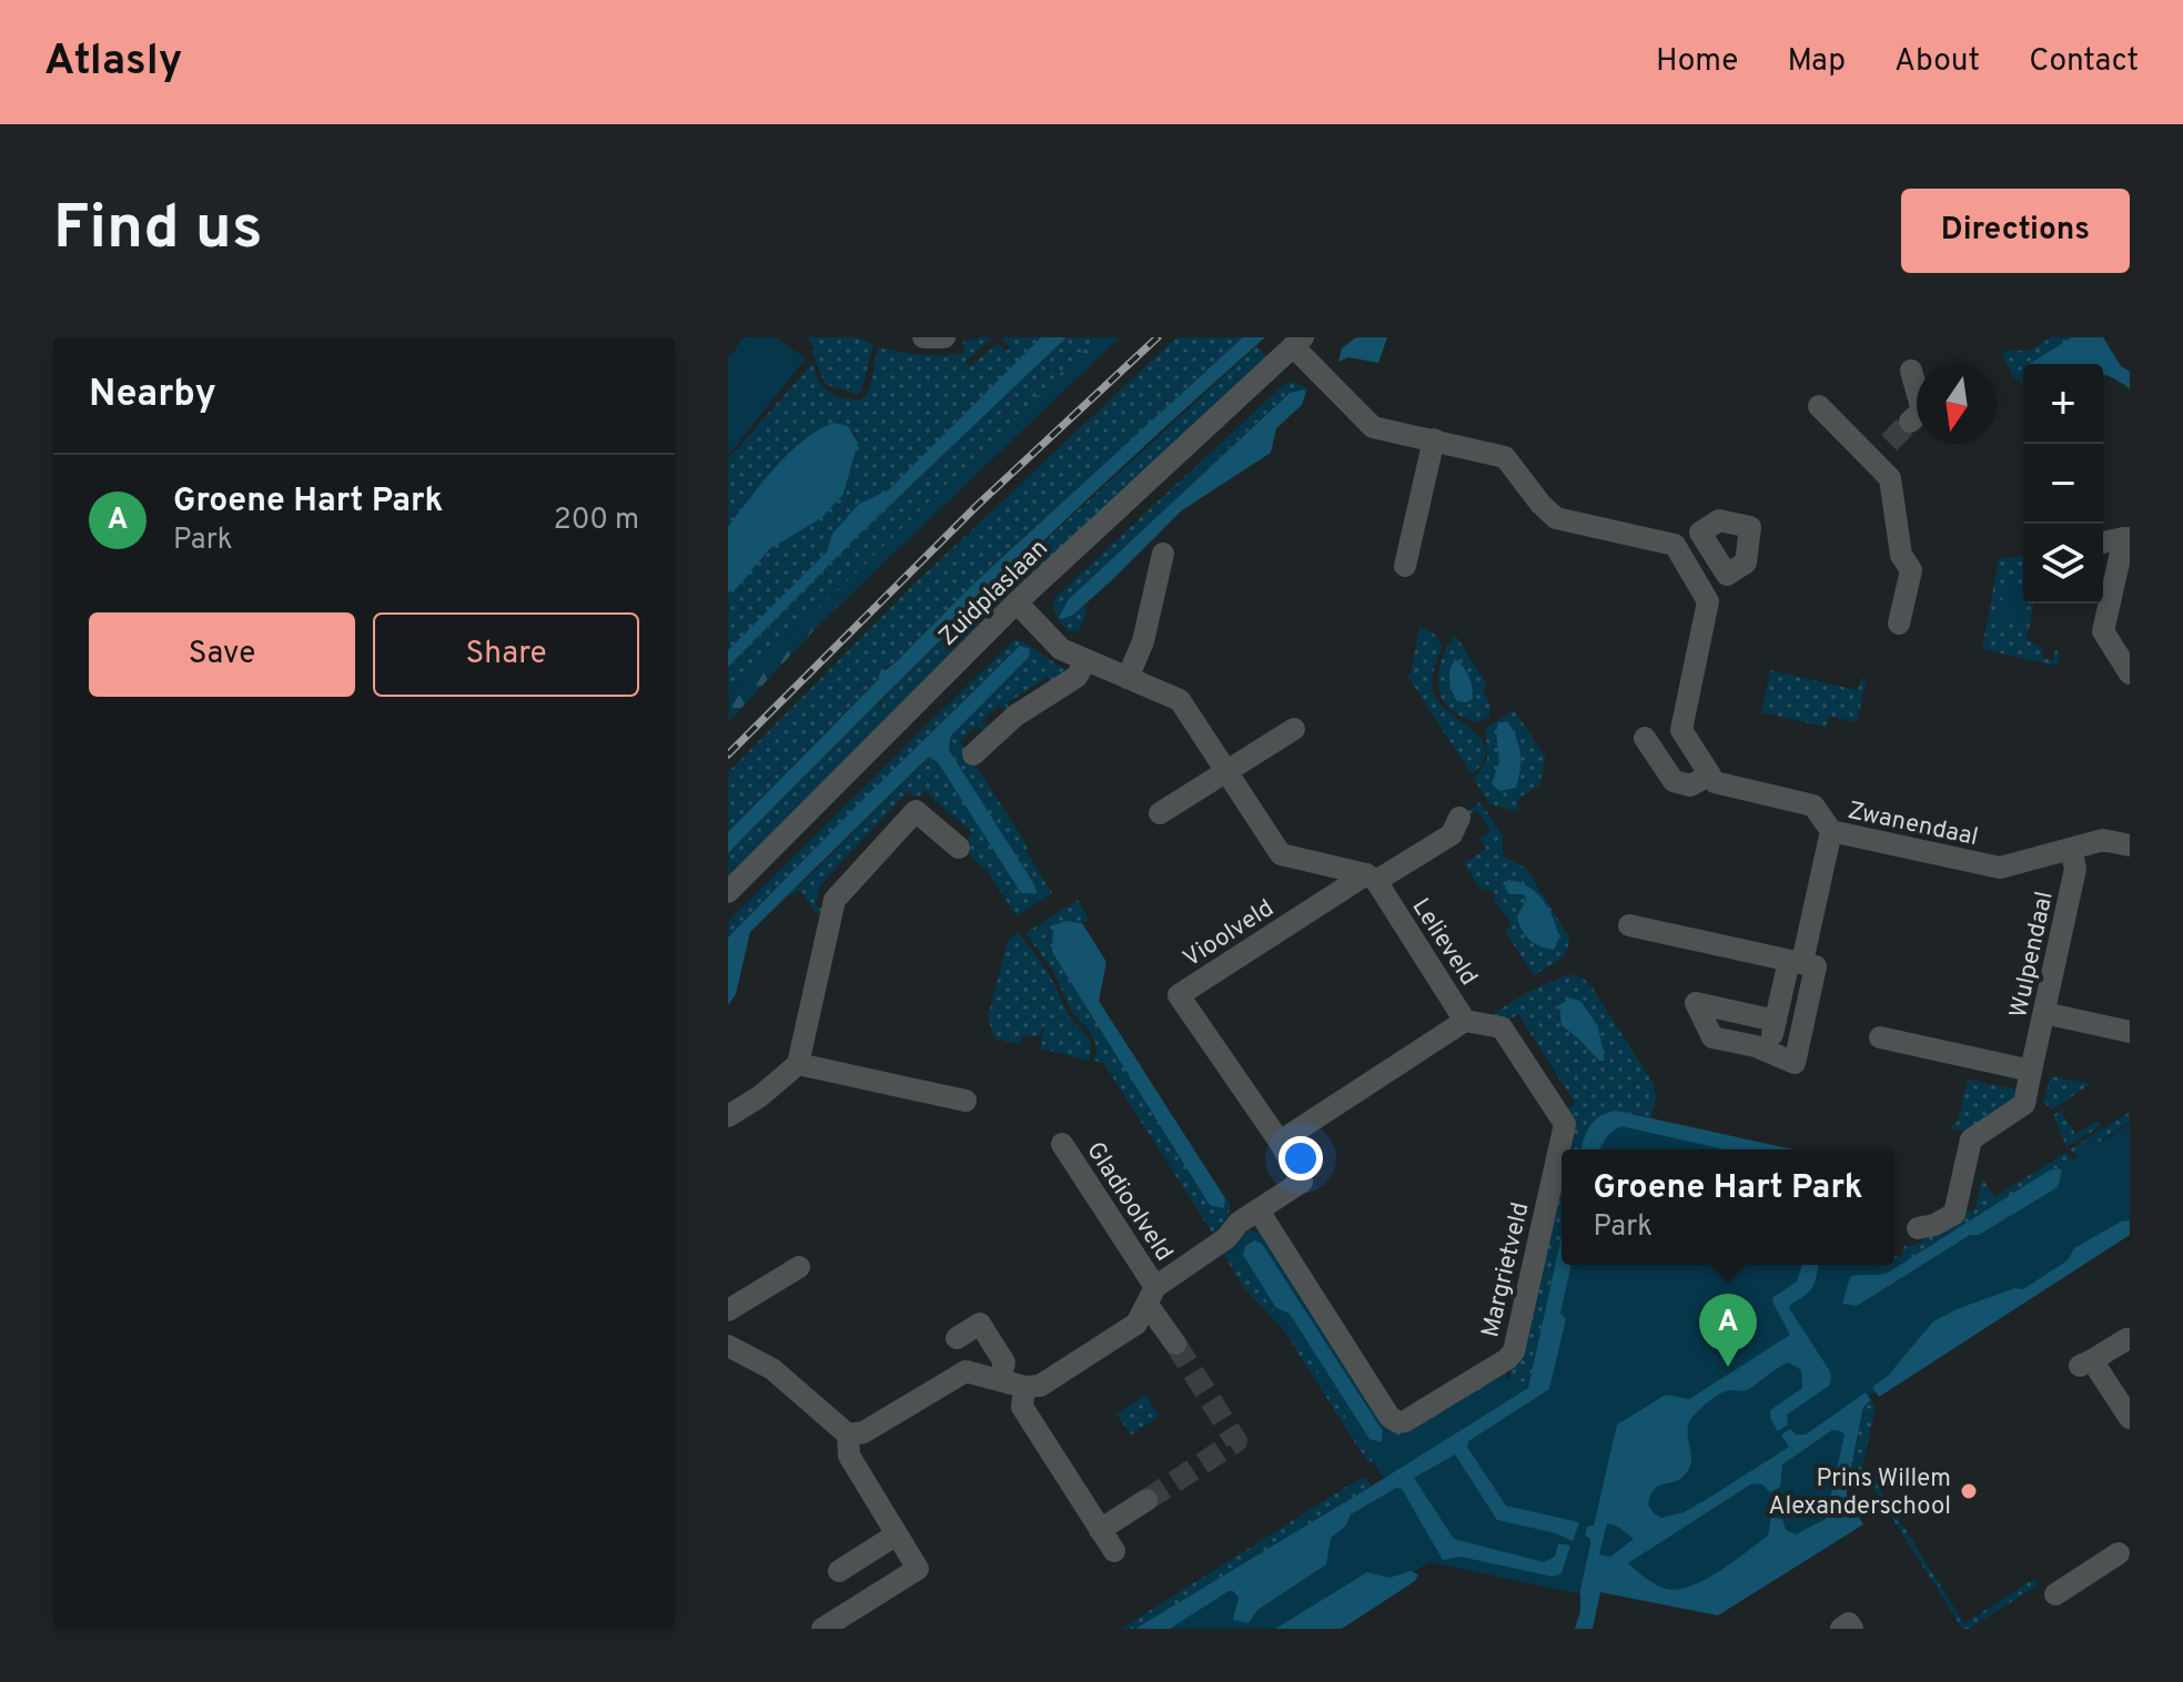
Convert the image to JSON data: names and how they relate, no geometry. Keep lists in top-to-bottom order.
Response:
{
  "streets": {
    "street": [
      "Zuidplaslaan",
      "Zwanendaal",
      "Vioolveld",
      "Lelieveld",
      "Wulpendaal",
      "Gladioolveld",
      "Margrietveld"
    ]
  },
  "crossings": [
    ["Zwanendaal", "Wulpendaal"],
    ["Vioolveld", "Lelieveld"],
    ["Lelieveld", "Margrietveld"]
  ],
  "places": ["Prins Willem Alexanderschool"],
  "north": "bottom",
  "page": {
    "header": "Atlasly",
    "nav": [
      "Home",
      "Map",
      "About",
      "Contact"
    ],
    "buttons": [
      "Directions",
      ["Save", "Share"]
    ],
    "title": "Find us",
    "heading": "Nearby",
    "map_buttons": ["+", "−"],
    "list": [
      {
        "mark": "A",
        "name": "Groene Hart Park",
        "note": "Park",
        "value": "200 m"
      }
    ],
    "popup": ["Groene Hart Park", "Park"],
    "pins": "A"
  }
}
